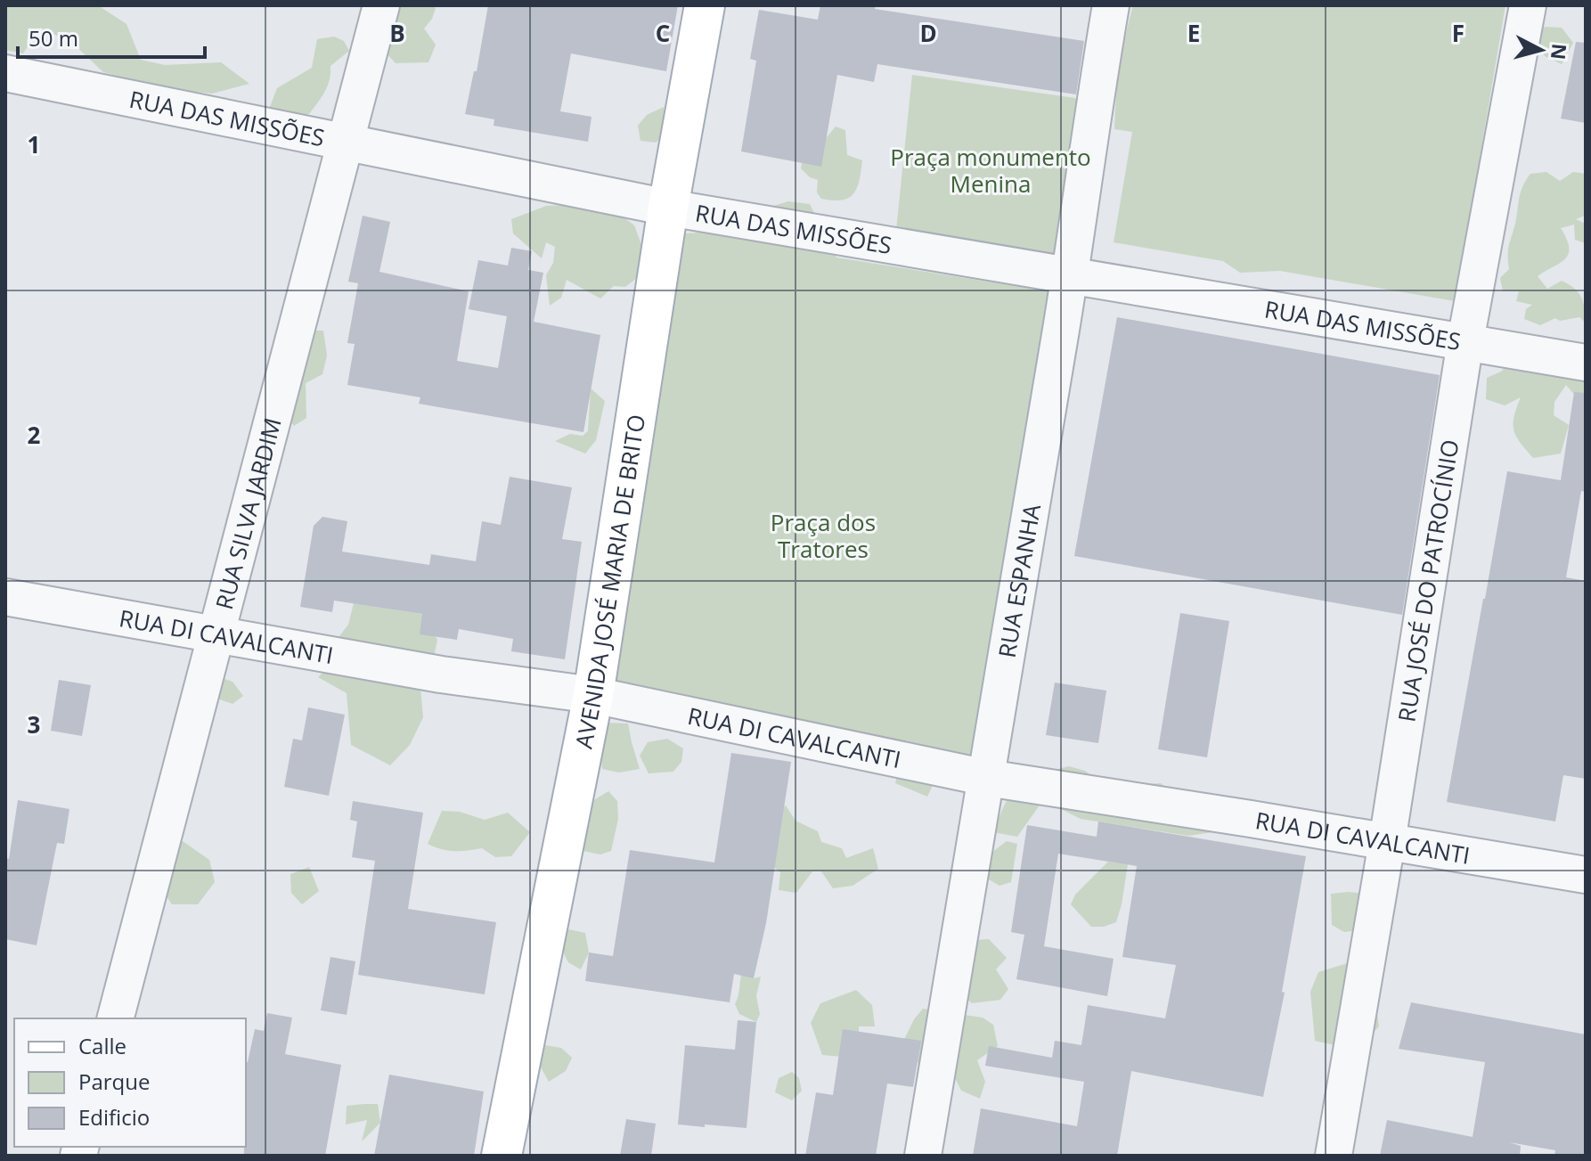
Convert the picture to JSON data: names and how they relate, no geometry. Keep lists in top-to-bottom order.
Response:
{
  "streets": {
    "main road": ["AVENIDA JOSÉ MARIA DE BRITO"],
    "street": [
      "RUA DAS MISSÕES",
      "RUA SILVA JARDIM",
      "RUA JOSÉ DO PATROCÍNIO",
      "RUA ESPANHA",
      "RUA DI CAVALCANTI"
    ]
  },
  "crossings": [
    ["RUA DAS MISSÕES", "RUA SILVA JARDIM"],
    ["RUA DAS MISSÕES", "RUA JOSÉ DO PATROCÍNIO"],
    ["RUA DAS MISSÕES", "RUA ESPANHA"],
    ["RUA DAS MISSÕES", "AVENIDA JOSÉ MARIA DE BRITO"],
    ["RUA SILVA JARDIM", "RUA DI CAVALCANTI"],
    ["RUA JOSÉ DO PATROCÍNIO", "RUA DI CAVALCANTI"],
    ["RUA ESPANHA", "RUA DI CAVALCANTI"],
    ["AVENIDA JOSÉ MARIA DE BRITO", "RUA DI CAVALCANTI"]
  ],
  "parks": ["Praça monumento Menina", "Praça dos Tratores"],
  "legend": ["Calle", "Parque", "Edificio"],
  "scale_bar": "50 m",
  "north": "right",
  "grid": {
    "columns": [
      "B",
      "C",
      "D",
      "E",
      "F"
    ],
    "rows": ["1", "2", "3"]
  }
}
